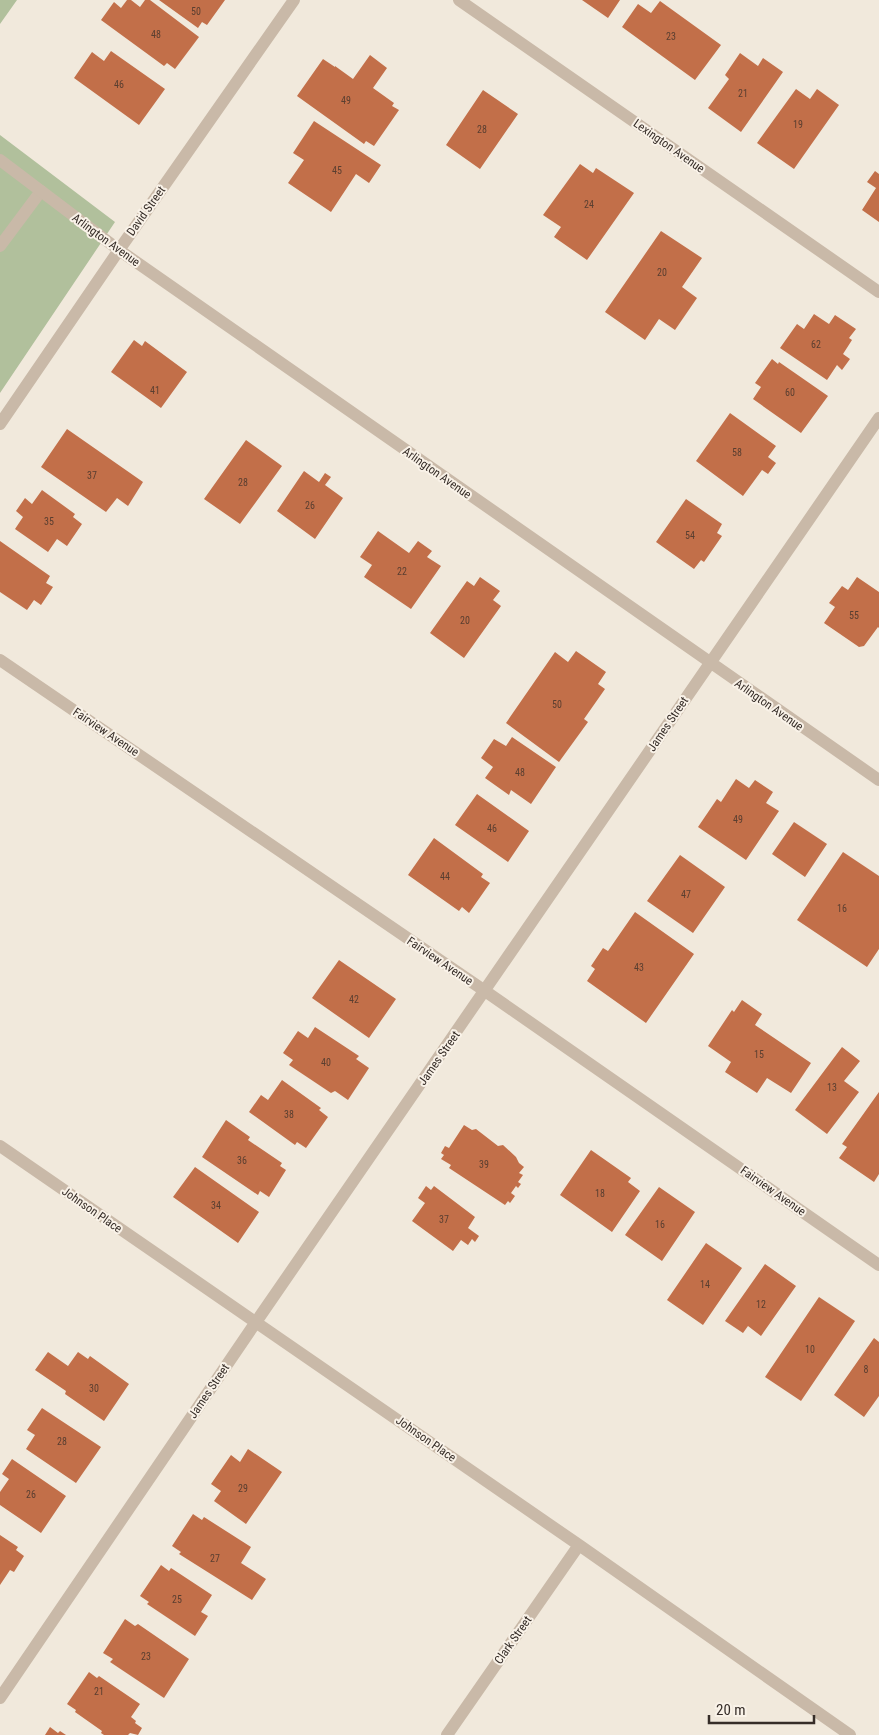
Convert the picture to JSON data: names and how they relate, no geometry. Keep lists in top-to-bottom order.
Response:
{
  "streets": {
    "street": [
      "Lexington Avenue",
      "David Street",
      "Arlington Avenue",
      "James Street",
      "Fairview Avenue",
      "Johnson Place",
      "Clark Street"
    ]
  },
  "crossings": [
    ["David Street", "Arlington Avenue"],
    ["Arlington Avenue", "James Street"],
    ["James Street", "Fairview Avenue"],
    ["James Street", "Johnson Place"],
    ["Johnson Place", "Clark Street"]
  ],
  "house_numbers": [
    "50",
    "48",
    "23",
    "46",
    "21",
    "49",
    "19",
    "28",
    "45",
    "24",
    "20",
    "62",
    "41",
    "60",
    "58",
    "37",
    "28",
    "26",
    "35",
    "54",
    "22",
    "55",
    "20",
    "50",
    "48",
    "49",
    "46",
    "44",
    "47",
    "16",
    "43",
    "42",
    "15",
    "40",
    "13",
    "38",
    "36",
    "39",
    "18",
    "34",
    "37",
    "16",
    "14",
    "12",
    "10",
    "8",
    "30",
    "28",
    "29",
    "26",
    "27",
    "25",
    "23",
    "21"
  ],
  "scale_bar": "20 m"
}
